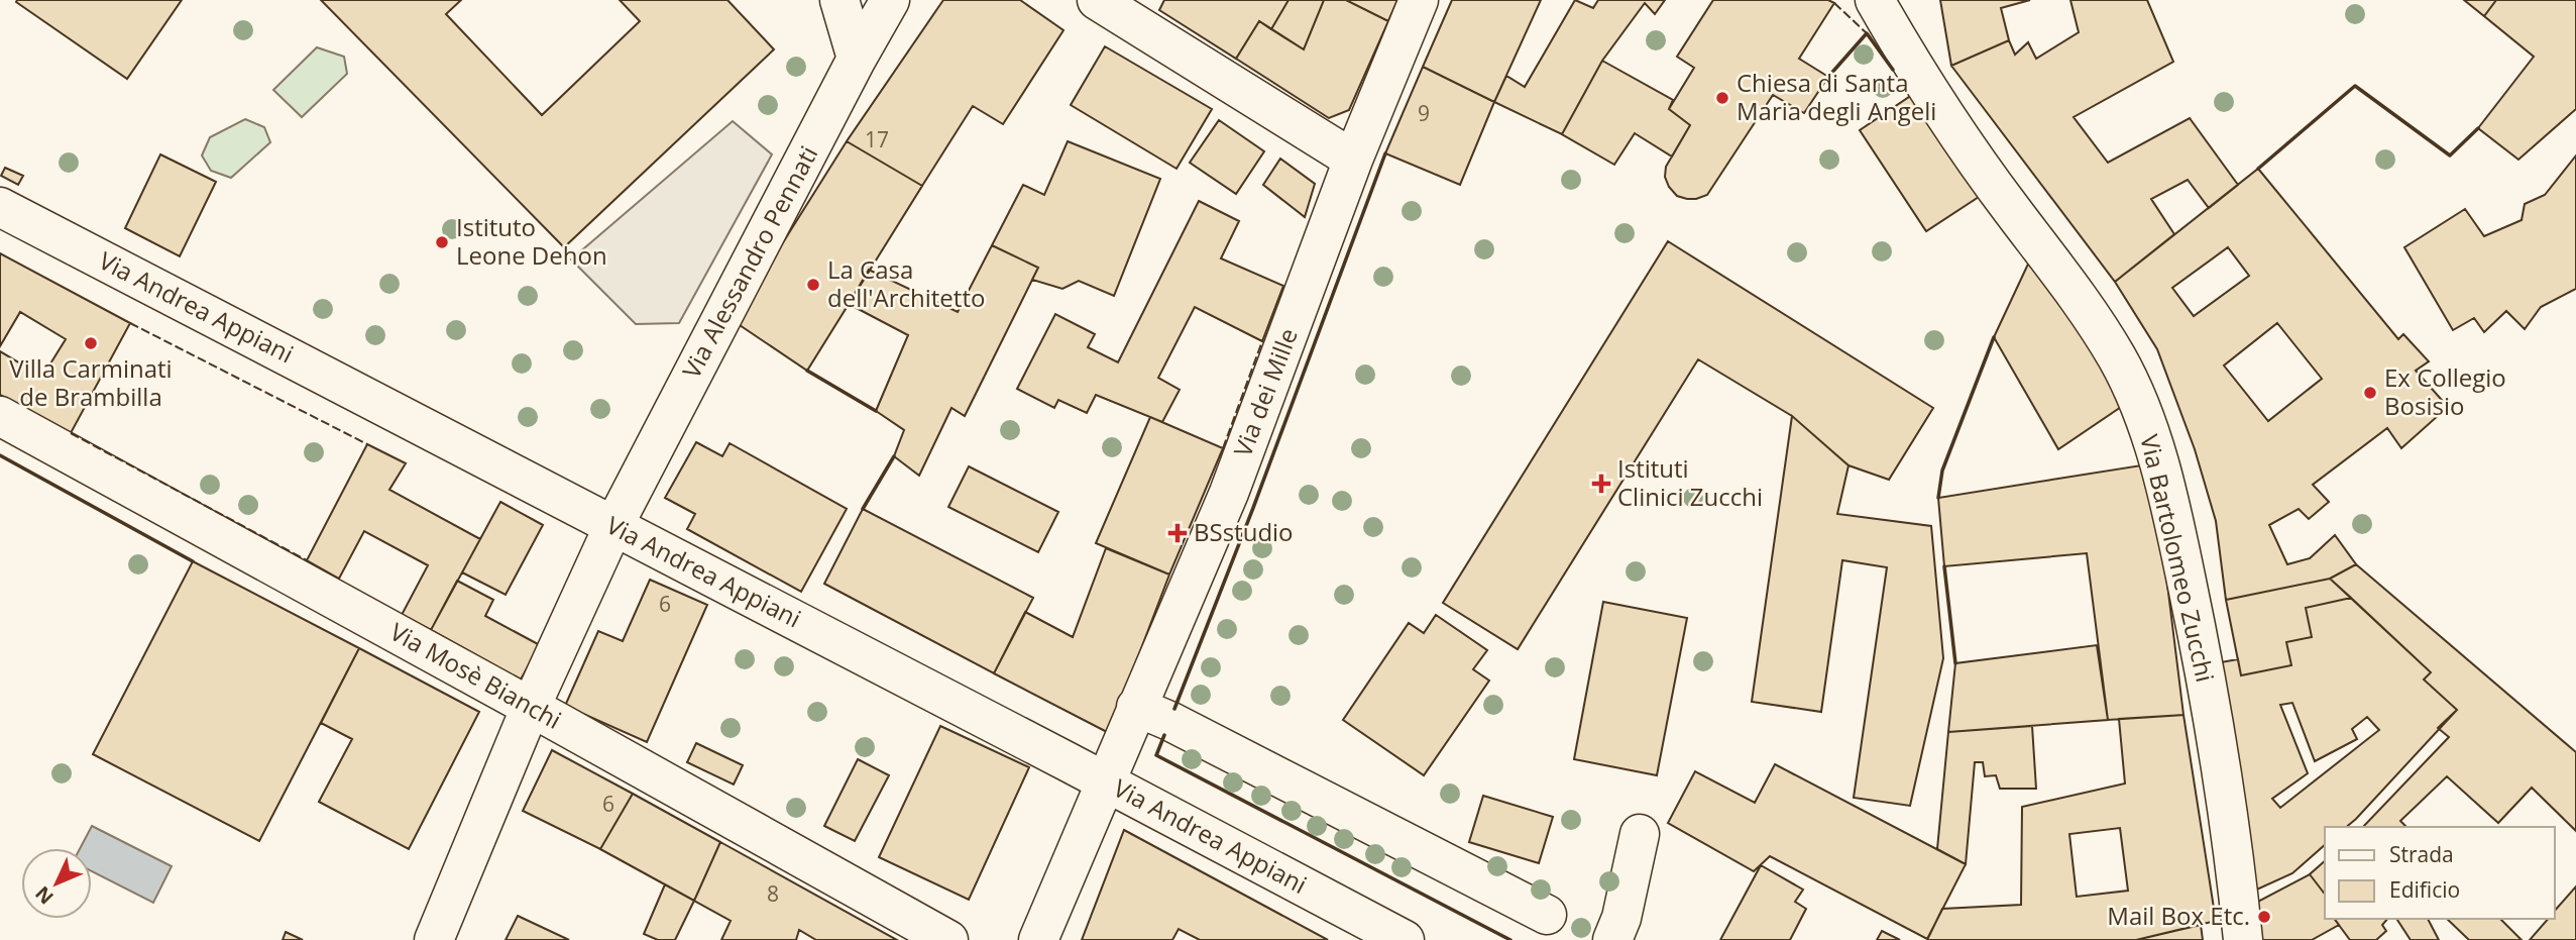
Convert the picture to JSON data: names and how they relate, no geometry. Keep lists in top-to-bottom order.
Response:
{
  "streets": {
    "street": [
      "Via Alessandro Pennati",
      "Via Andrea Appiani",
      "Via dei Mille",
      "Via Bartolomeo Zucchi",
      "Via Mosè Bianchi"
    ]
  },
  "crossings": [
    ["Via Alessandro Pennati", "Via Andrea Appiani"],
    ["Via Alessandro Pennati", "Via Mosè Bianchi"],
    ["Via Andrea Appiani", "Via dei Mille"]
  ],
  "places": {
    "other": [
      "Chiesa di Santa Maria degli Angeli",
      "Istituto Leone Dehon",
      "La Casa dell'Architetto",
      "Villa Carminati de Brambilla",
      "Ex Collegio Bosisio",
      "Mail Box Etc."
    ],
    "health": ["Istituti Clinici Zucchi", "BSstudio"]
  },
  "house_numbers": [
    "9",
    "17",
    "6",
    "6",
    "8"
  ],
  "legend": ["Strada", "Edificio"],
  "north": "bottom left"
}
